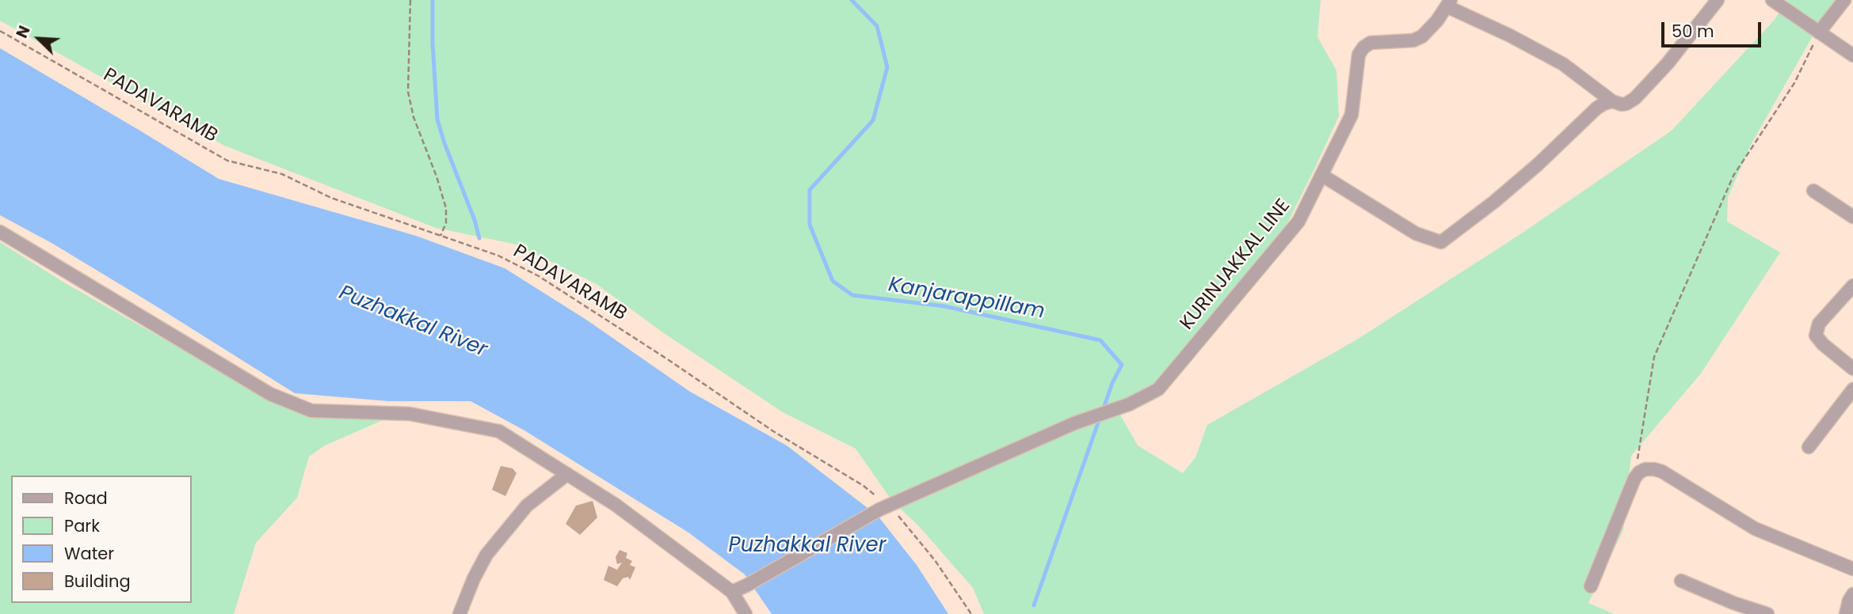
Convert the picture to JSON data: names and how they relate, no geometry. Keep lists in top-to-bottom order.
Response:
{
  "streets": {
    "street": ["KURINJAKKAL LINE"],
    "path": ["PADAVARAMB"]
  },
  "crossings": [
    ["PADAVARAMB", "KURINJAKKAL LINE"]
  ],
  "water": ["Kanjarappillam", "Puzhakkal River"],
  "legend": [
    "Road",
    "Park",
    "Water",
    "Building"
  ],
  "scale_bar": "50 m",
  "north": "top left"
}
